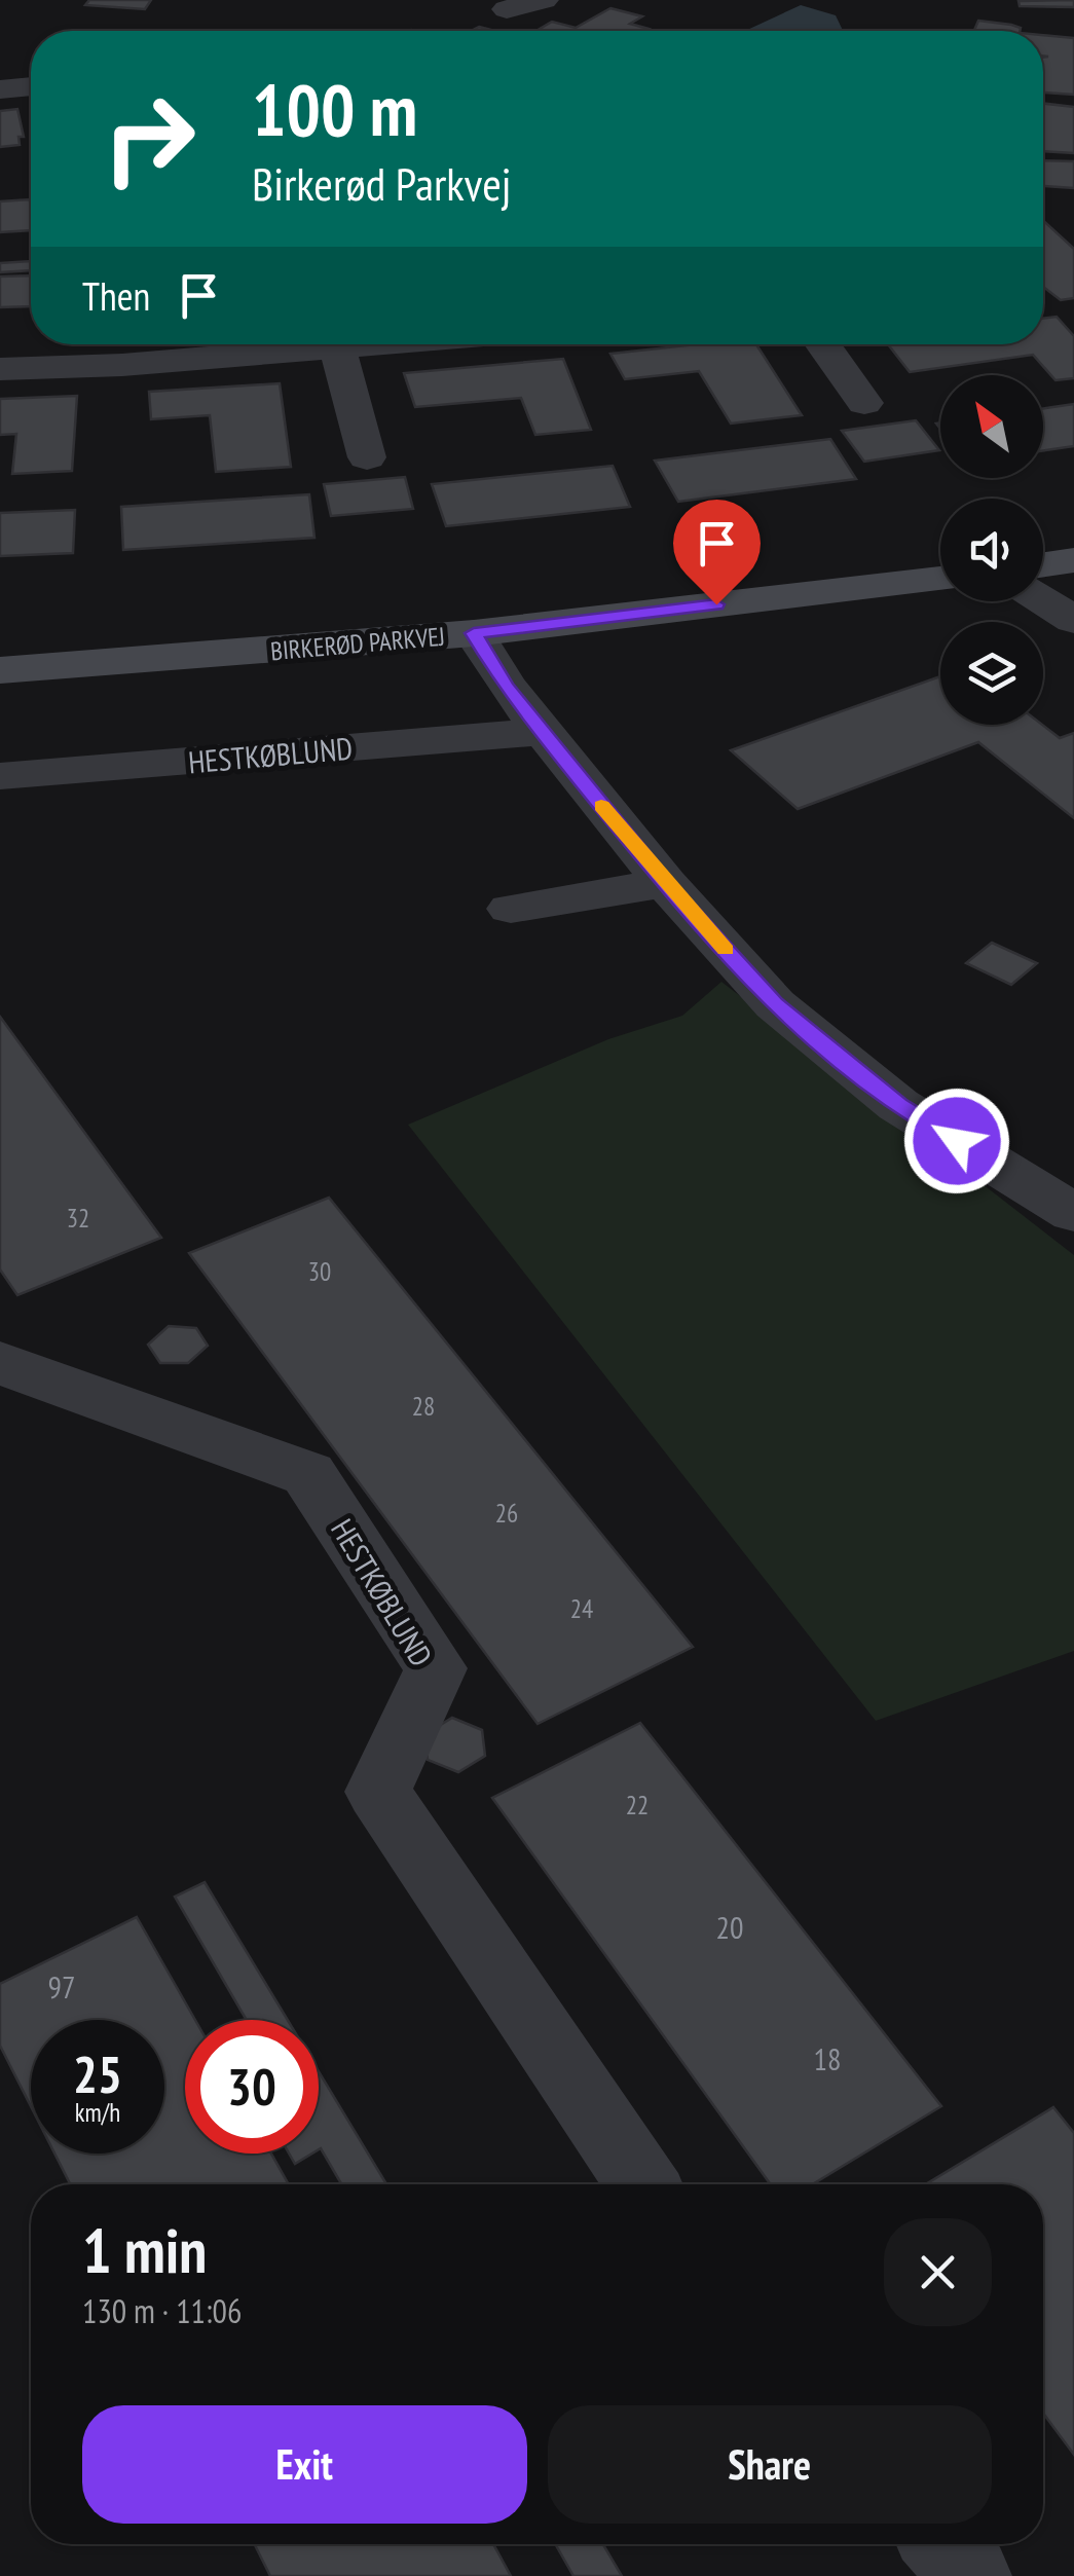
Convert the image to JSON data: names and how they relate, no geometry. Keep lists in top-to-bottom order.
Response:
{
  "streets": {
    "street": ["BIRKERØD PARKVEJ", "HESTKØBLUND"]
  },
  "house_numbers": [
    "32",
    "30",
    "28",
    "26",
    "24",
    "22",
    "20",
    "97",
    "18"
  ],
  "north": "top left",
  "page": {
    "turn": ["100 m", "Birkerød Parkvej"],
    "then": "Then",
    "speed": "25 km/h",
    "limit": "30",
    "heading": ["1 min", "130 m · 11:06"],
    "buttons": ["Exit", "Share"]
  }
}
